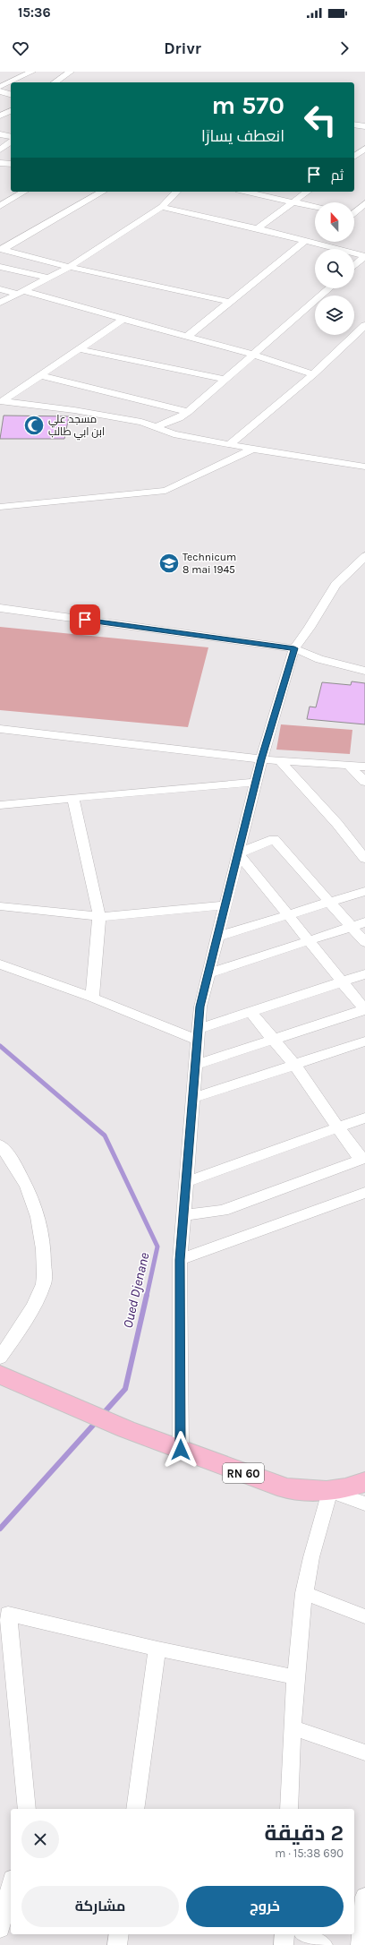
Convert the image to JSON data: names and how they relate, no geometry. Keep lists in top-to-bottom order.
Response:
{
  "streets": {
    "main road": ["RN 60"]
  },
  "water": ["Oued Djenane"],
  "places": {
    "mosque": ["مسجد علي ابن ابي طالب"],
    "school or university": ["Technicum 8 mai 1945"]
  },
  "north": "top",
  "page": {
    "status": "15:36",
    "header": "Drivr",
    "turn": ["570 m", "انعطف يسارًا"],
    "then": "ثم",
    "heading": ["2 دقيقة", "690 m · 15:38"],
    "buttons": ["خروج", "مشاركة"]
  }
}
